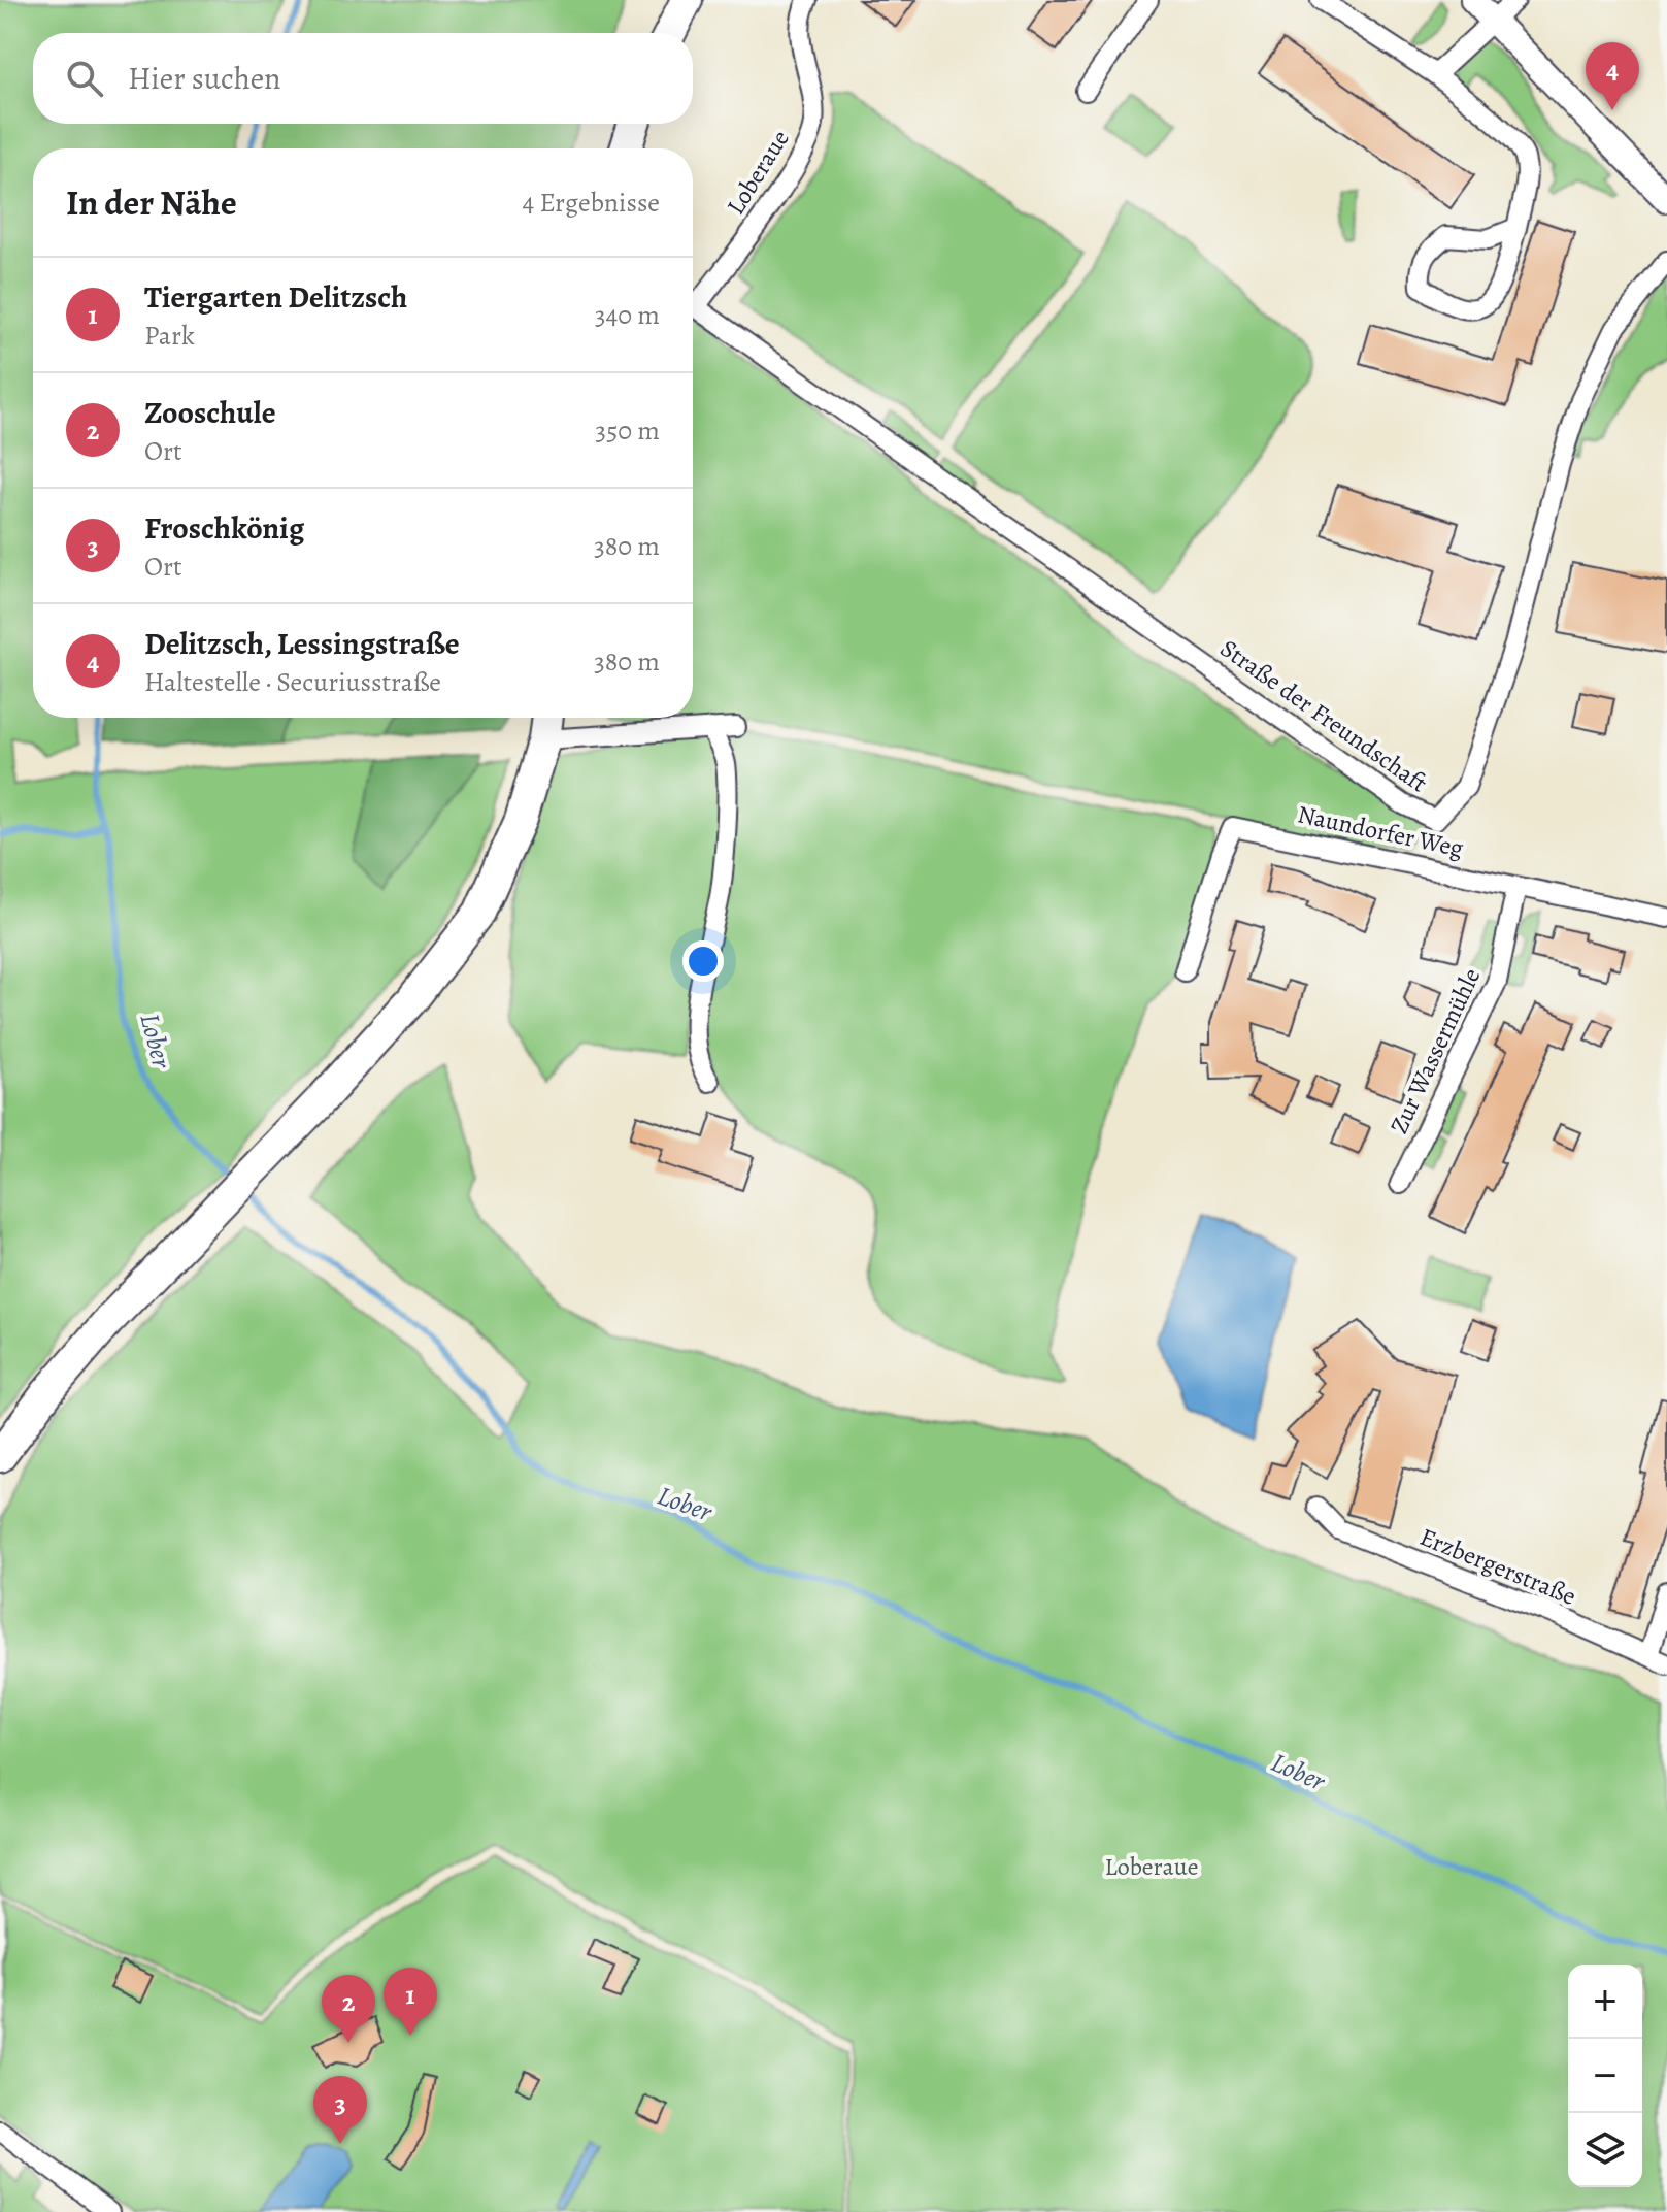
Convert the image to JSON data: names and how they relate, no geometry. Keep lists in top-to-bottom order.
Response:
{
  "streets": {
    "street": [
      "Loberaue",
      "Straße der Freundschaft",
      "Naundorfer Weg",
      "Zur Wassermühle",
      "Erzbergerstraße"
    ]
  },
  "crossings": [
    ["Naundorfer Weg", "Zur Wassermühle"]
  ],
  "water": ["Lober"],
  "parks": ["Loberaue"],
  "page": {
    "search": "Hier suchen",
    "pins": [
      "4",
      "1",
      "2",
      "3"
    ],
    "heading": ["In der Nähe", "4 Ergebnisse"],
    "list": [
      {
        "mark": "1",
        "name": "Tiergarten Delitzsch",
        "note": "Park",
        "value": "340 m"
      },
      {
        "mark": "2",
        "name": "Zooschule",
        "note": "Ort",
        "value": "350 m"
      },
      {
        "mark": "3",
        "name": "Froschkönig",
        "note": "Ort",
        "value": "380 m"
      },
      {
        "mark": "4",
        "name": "Delitzsch, Lessingstraße",
        "note": "Haltestelle · Securiusstraße",
        "value": "380 m"
      }
    ],
    "map_buttons": ["+", "−"]
  }
}
